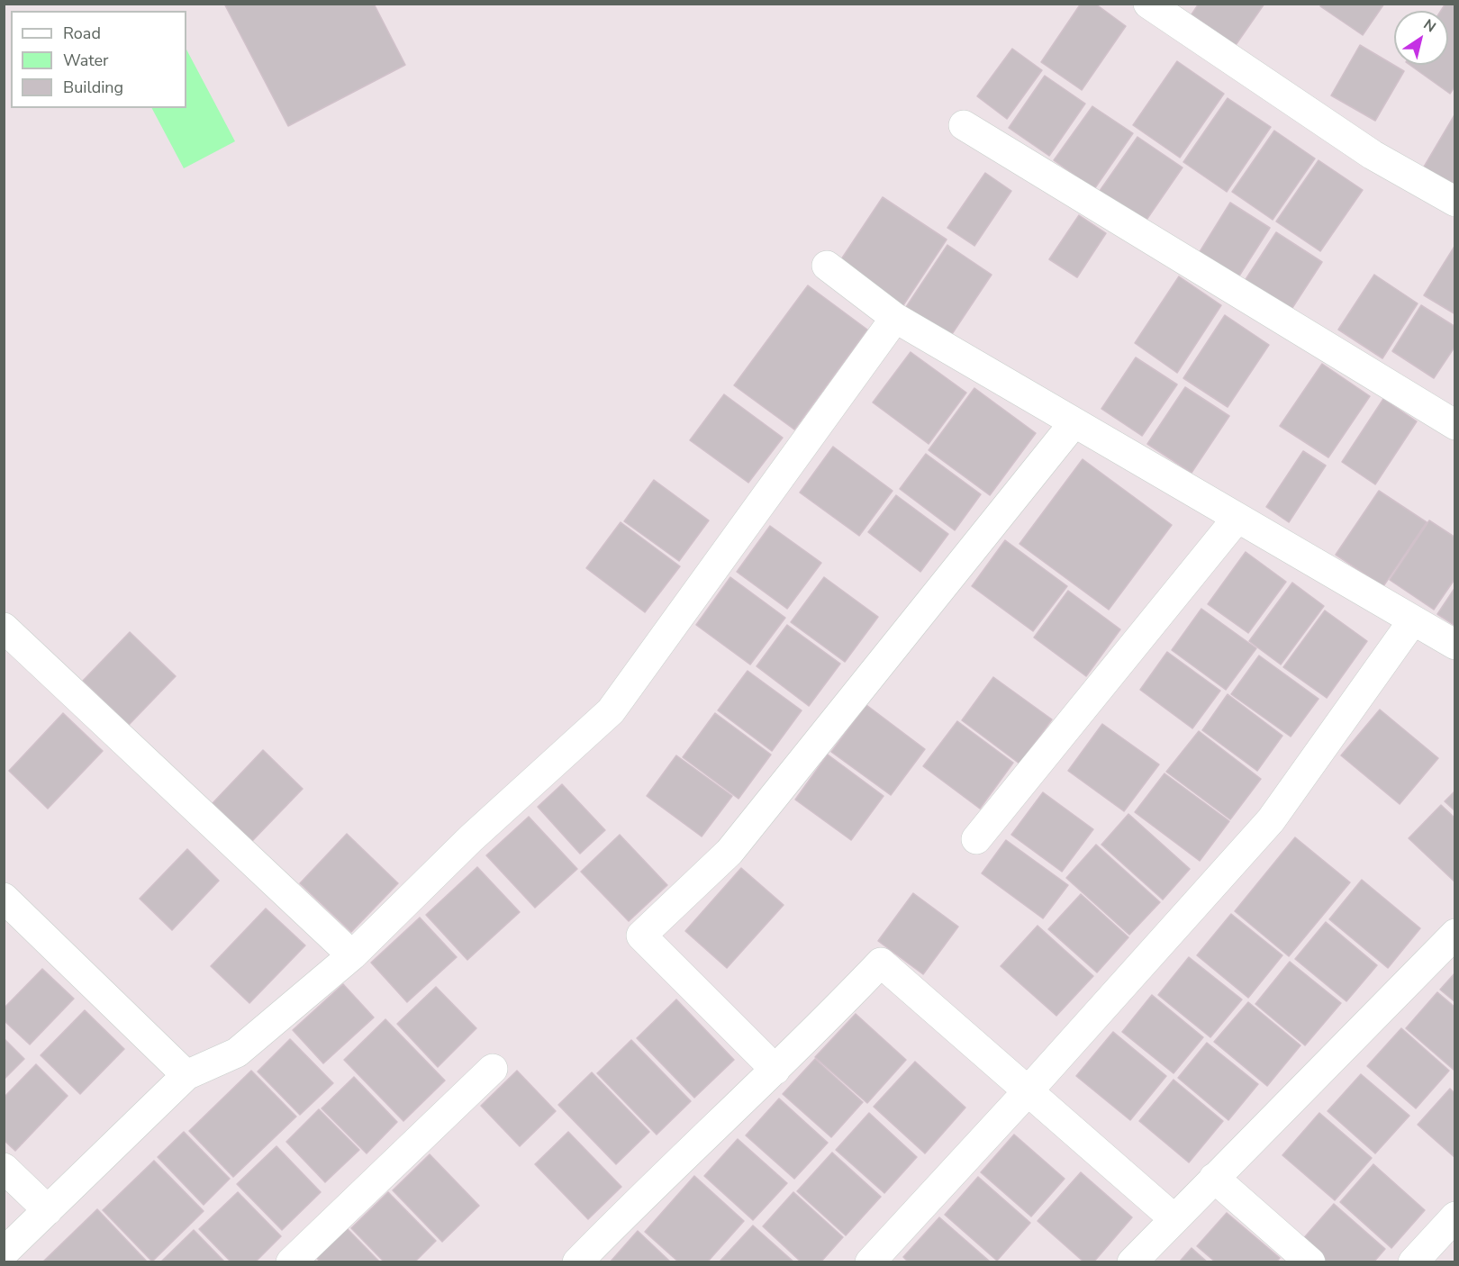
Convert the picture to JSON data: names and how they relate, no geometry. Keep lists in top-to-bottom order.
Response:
{
  "legend": ["Road", "Water", "Building"],
  "north": "top right"
}
